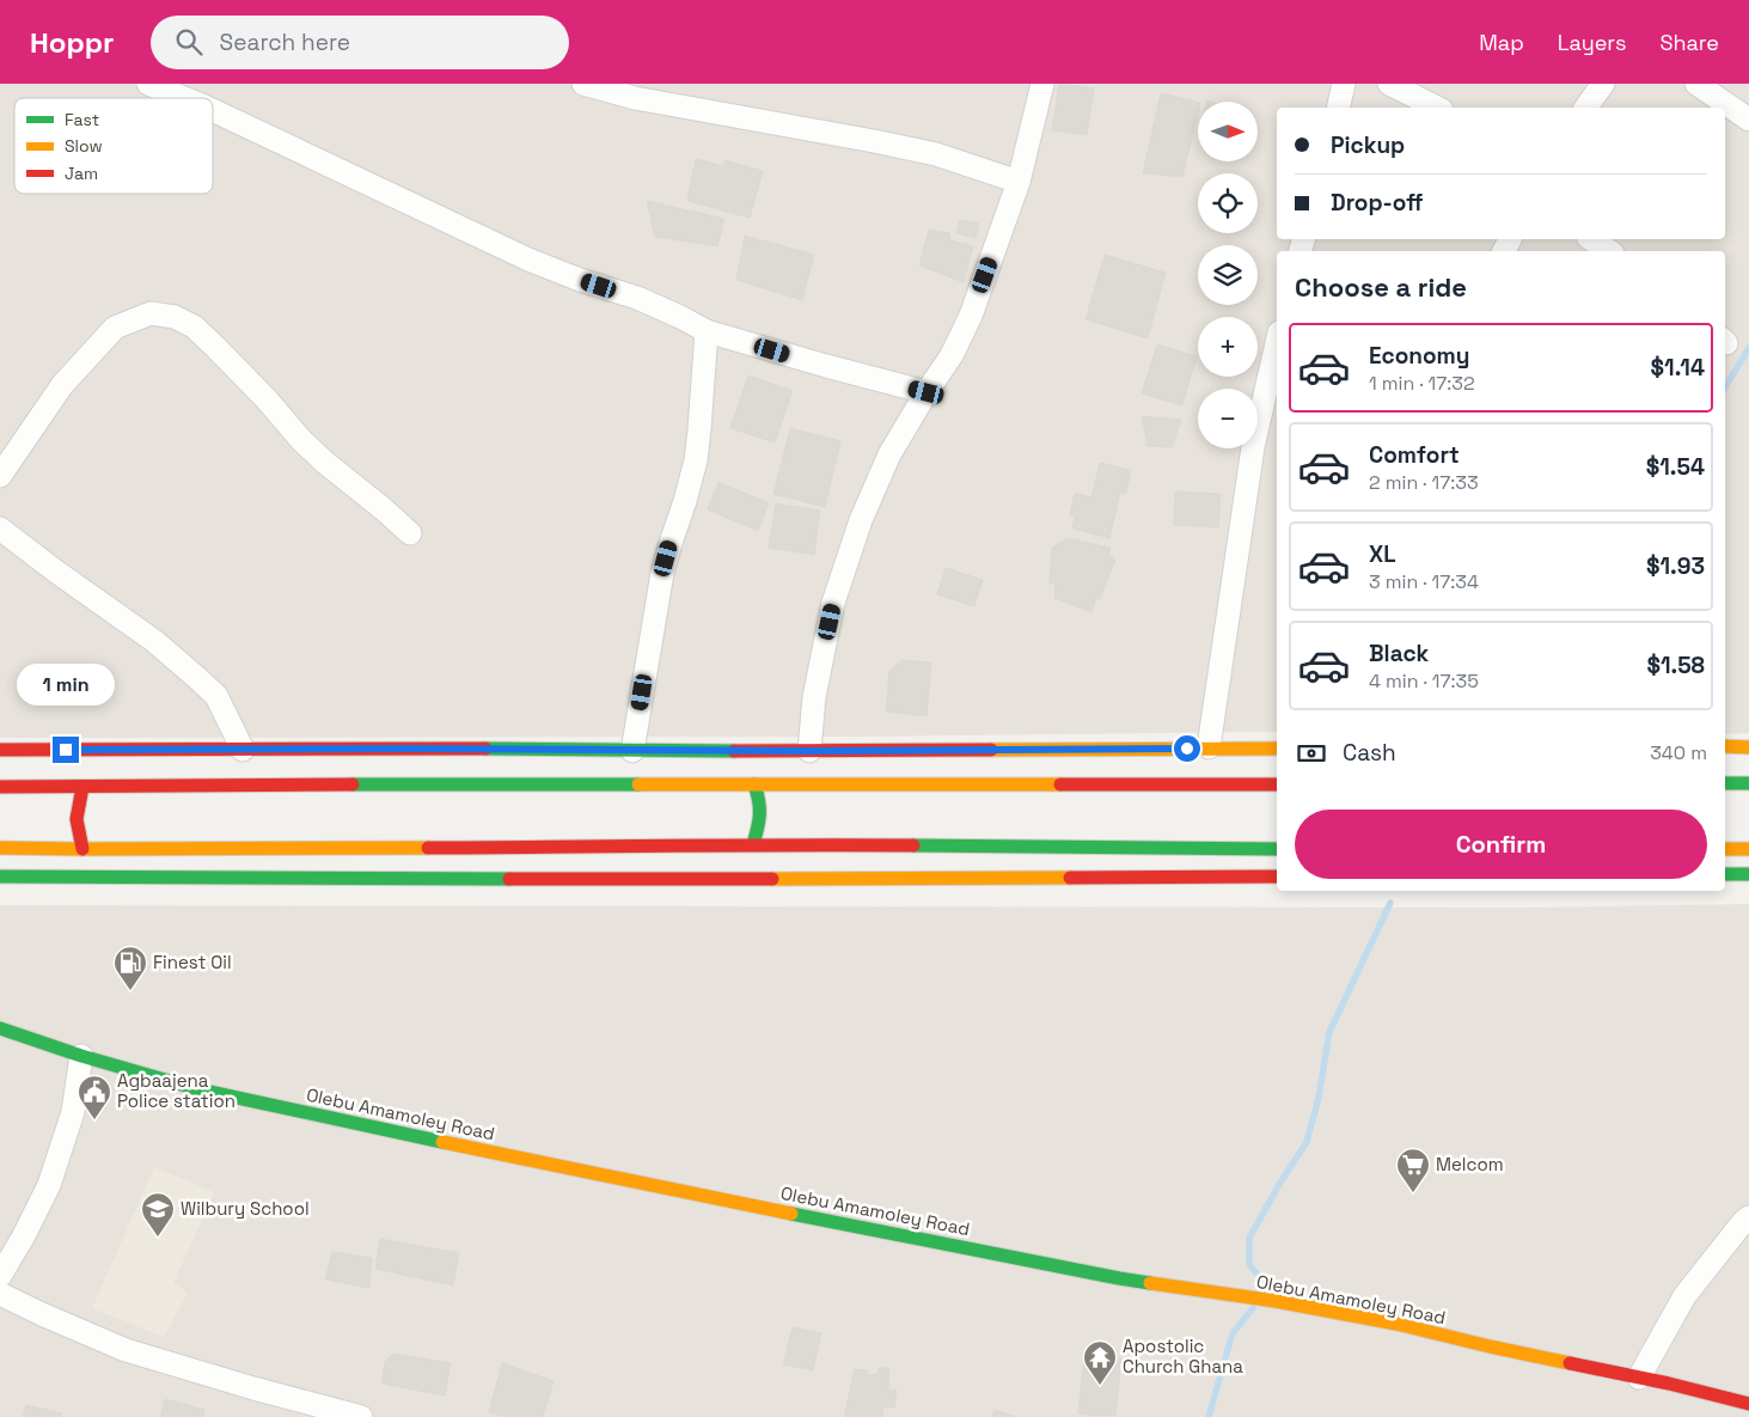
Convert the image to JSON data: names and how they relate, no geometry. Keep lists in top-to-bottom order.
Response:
{
  "streets": {
    "street": ["Olebu Amamoley Road"]
  },
  "places": {
    "fuel station": ["Finest Oil"],
    "public building": ["Agbaajena Police station"],
    "supermarket": ["Melcom"],
    "school or university": ["Wilbury School"],
    "temple": ["Apostolic Church Ghana"]
  },
  "legend": ["Fast", "Slow", "Jam"],
  "north": "right",
  "page": {
    "header": "Hoppr",
    "search": "Search here",
    "nav": ["Map", "Layers", "Share"],
    "map_buttons": ["+", "−"],
    "banner": ["Pickup", "Drop-off"],
    "heading": "Choose a ride",
    "list": [
      {
        "name": "Economy",
        "note": "1 min · 17:32",
        "value": "$1.14"
      },
      {
        "name": "Comfort",
        "note": "2 min · 17:33",
        "value": "$1.54"
      },
      {
        "name": "XL",
        "note": "3 min · 17:34",
        "value": "$1.93"
      },
      {
        "name": "Black",
        "note": "4 min · 17:35",
        "value": "$1.58"
      }
    ],
    "bubble": "1 min",
    "pay": ["Cash", "340 m"],
    "buttons": "Confirm"
  }
}
